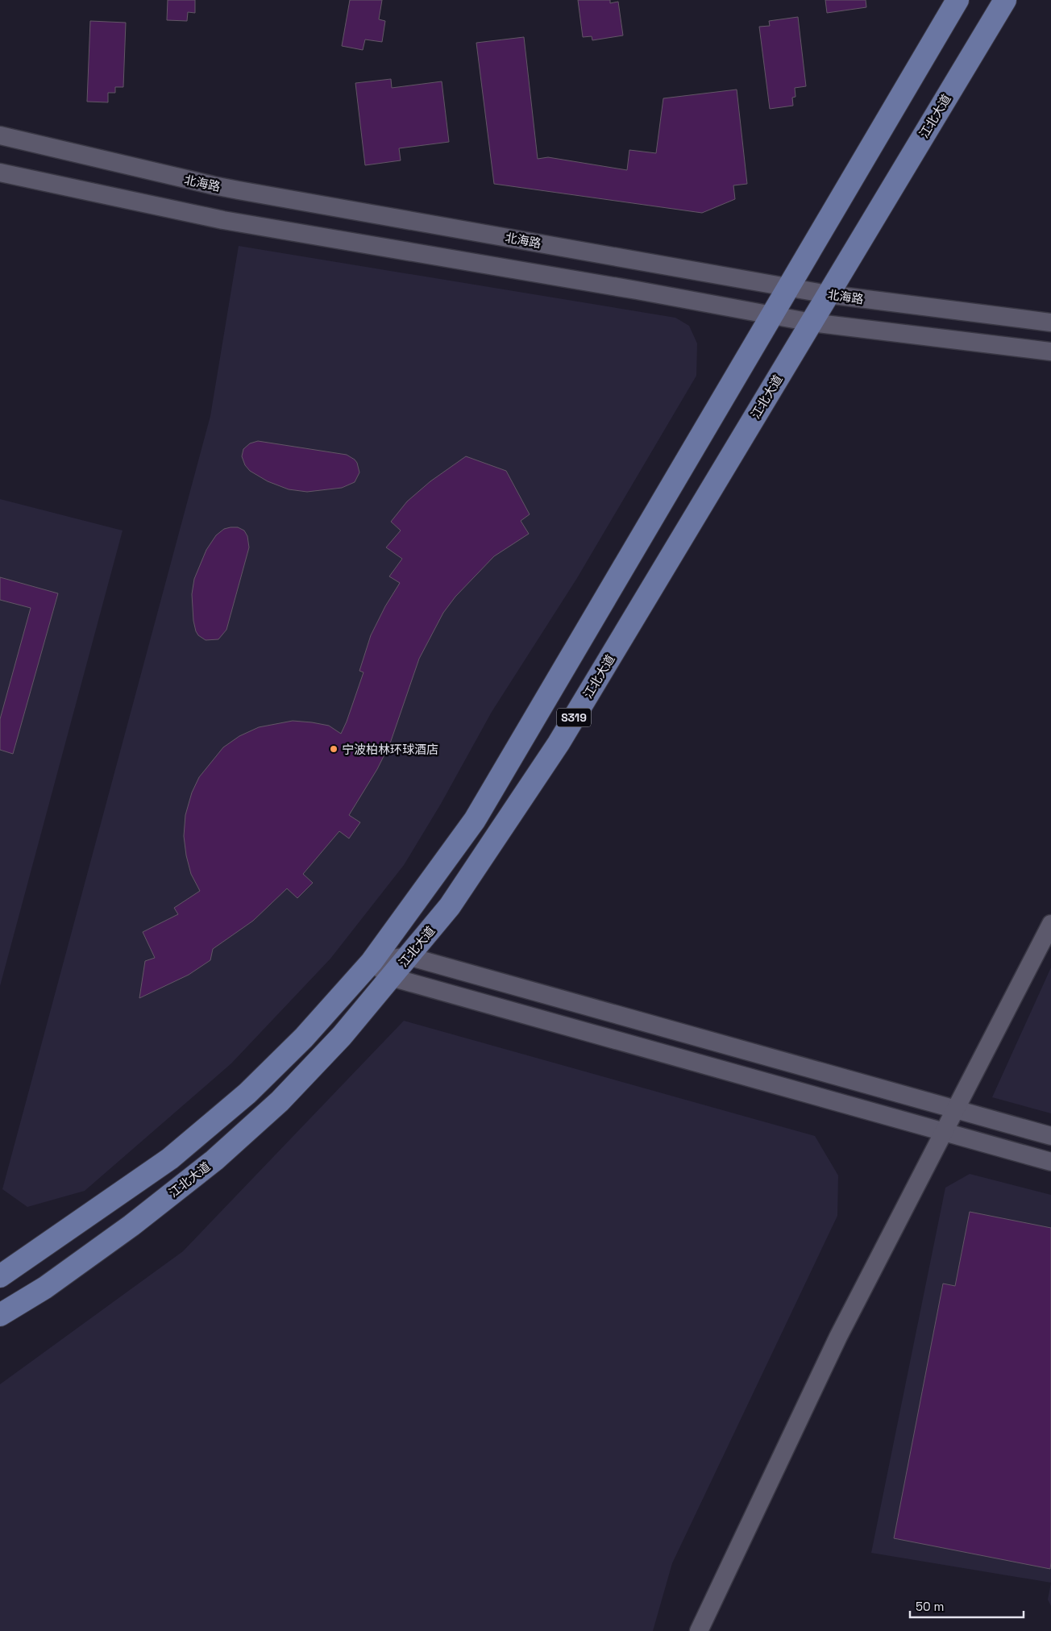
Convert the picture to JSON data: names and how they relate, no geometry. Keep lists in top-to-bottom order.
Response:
{
  "streets": {
    "main road": ["江北大道", "S319"],
    "street": ["北海路"]
  },
  "crossings": [
    ["江北大道", "北海路"],
    ["北海路", "S319"]
  ],
  "places": ["宁波柏林环球酒店"],
  "scale_bar": "50 m"
}
